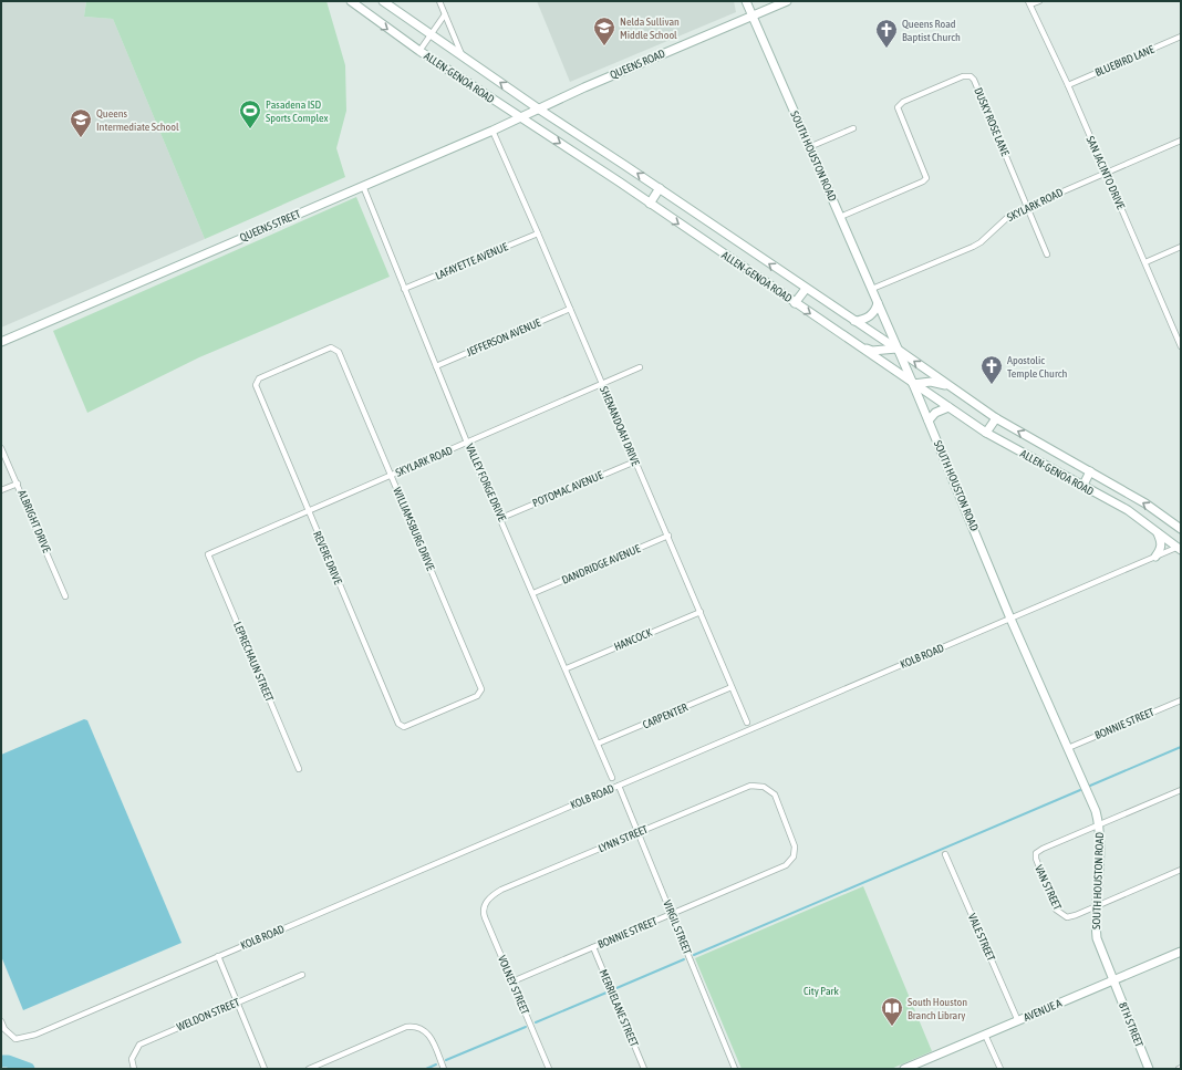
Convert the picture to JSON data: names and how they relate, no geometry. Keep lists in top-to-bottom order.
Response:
{
  "streets": {
    "street": [
      "BLUEBIRD LANE",
      "QUEENS ROAD",
      "ALLEN-GENOA ROAD",
      "DUSKY ROSE LANE",
      "SOUTH HOUSTON ROAD",
      "SAN JACINTO DRIVE",
      "SKYLARK ROAD",
      "QUEENS STREET",
      "LAFAYETTE AVENUE",
      "JEFFERSON AVENUE",
      "SHENANDOAH DRIVE",
      "VALLEY FORGE DRIVE",
      "POTOMAC AVENUE",
      "ALBRIGHT DRIVE",
      "WILLIAMSBURG DRIVE",
      "REVERE DRIVE",
      "DANDRIDGE AVENUE",
      "HANCOCK",
      "KOLB ROAD",
      "LEPRECHAUN STREET",
      "CARPENTER",
      "BONNIE STREET",
      "LYNN STREET",
      "VAN STREET",
      "VIRGIL STREET",
      "VALE STREET",
      "VOLNEY STREET",
      "MERRIELANE STREET",
      "AVENUE A",
      "WELDON STREET",
      "8TH STREET"
    ]
  },
  "crossings": [
    ["BLUEBIRD LANE", "SAN JACINTO DRIVE"],
    ["QUEENS ROAD", "ALLEN-GENOA ROAD"],
    ["QUEENS ROAD", "SOUTH HOUSTON ROAD"],
    ["QUEENS ROAD", "QUEENS STREET"],
    ["ALLEN-GENOA ROAD", "SOUTH HOUSTON ROAD"],
    ["ALLEN-GENOA ROAD", "QUEENS STREET"],
    ["ALLEN-GENOA ROAD", "KOLB ROAD"],
    ["DUSKY ROSE LANE", "SOUTH HOUSTON ROAD"],
    ["DUSKY ROSE LANE", "SKYLARK ROAD"],
    ["SOUTH HOUSTON ROAD", "SKYLARK ROAD"],
    ["SOUTH HOUSTON ROAD", "KOLB ROAD"],
    ["SOUTH HOUSTON ROAD", "BONNIE STREET"],
    ["SOUTH HOUSTON ROAD", "VAN STREET"],
    ["SOUTH HOUSTON ROAD", "AVENUE A"],
    ["SOUTH HOUSTON ROAD", "8TH STREET"],
    ["SAN JACINTO DRIVE", "SKYLARK ROAD"],
    ["SKYLARK ROAD", "SHENANDOAH DRIVE"],
    ["SKYLARK ROAD", "VALLEY FORGE DRIVE"],
    ["SKYLARK ROAD", "WILLIAMSBURG DRIVE"],
    ["SKYLARK ROAD", "REVERE DRIVE"],
    ["SKYLARK ROAD", "LEPRECHAUN STREET"],
    ["QUEENS STREET", "SHENANDOAH DRIVE"],
    ["QUEENS STREET", "VALLEY FORGE DRIVE"],
    ["LAFAYETTE AVENUE", "SHENANDOAH DRIVE"],
    ["LAFAYETTE AVENUE", "VALLEY FORGE DRIVE"],
    ["JEFFERSON AVENUE", "SHENANDOAH DRIVE"],
    ["JEFFERSON AVENUE", "VALLEY FORGE DRIVE"],
    ["SHENANDOAH DRIVE", "POTOMAC AVENUE"],
    ["SHENANDOAH DRIVE", "DANDRIDGE AVENUE"],
    ["SHENANDOAH DRIVE", "HANCOCK"],
    ["SHENANDOAH DRIVE", "CARPENTER"],
    ["VALLEY FORGE DRIVE", "POTOMAC AVENUE"],
    ["VALLEY FORGE DRIVE", "DANDRIDGE AVENUE"],
    ["VALLEY FORGE DRIVE", "HANCOCK"],
    ["VALLEY FORGE DRIVE", "CARPENTER"],
    ["WILLIAMSBURG DRIVE", "REVERE DRIVE"],
    ["KOLB ROAD", "VIRGIL STREET"],
    ["BONNIE STREET", "LYNN STREET"],
    ["BONNIE STREET", "VIRGIL STREET"],
    ["BONNIE STREET", "VOLNEY STREET"],
    ["BONNIE STREET", "MERRIELANE STREET"],
    ["LYNN STREET", "VIRGIL STREET"],
    ["LYNN STREET", "VOLNEY STREET"],
    ["VALE STREET", "AVENUE A"],
    ["AVENUE A", "8TH STREET"]
  ],
  "parks": ["City Park"],
  "places": {
    "school or university": ["Nelda Sullivan Middle School", "Queens Intermediate School"],
    "church": ["Queens Road Baptist Church", "Apostolic Temple Church"],
    "sports": ["Pasadena ISD Sports Complex"],
    "library": ["South Houston Branch Library"]
  }
}
